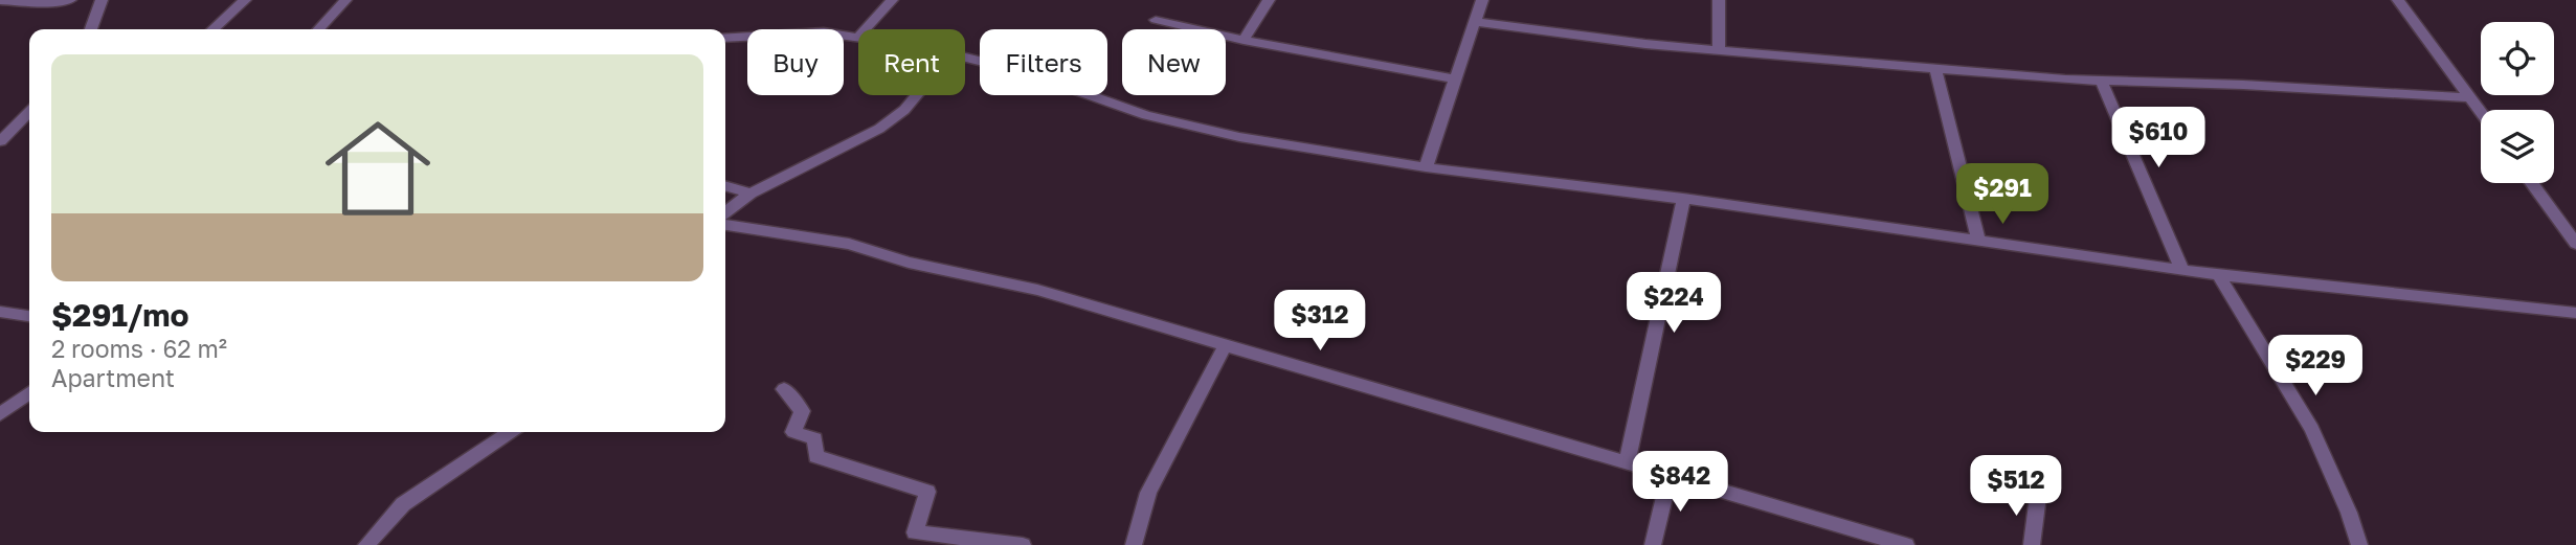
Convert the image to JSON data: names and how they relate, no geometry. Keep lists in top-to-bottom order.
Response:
{
  "page": {
    "chip": [
      "Buy",
      "Rent",
      "Filters",
      "New"
    ],
    "list": [
      {
        "name": "$291/mo",
        "note": "2 rooms · 62 m² · Apartment"
      }
    ],
    "price": [
      "$610",
      "$291",
      "$224",
      "$312",
      "$229",
      "$842",
      "$512"
    ]
  }
}
